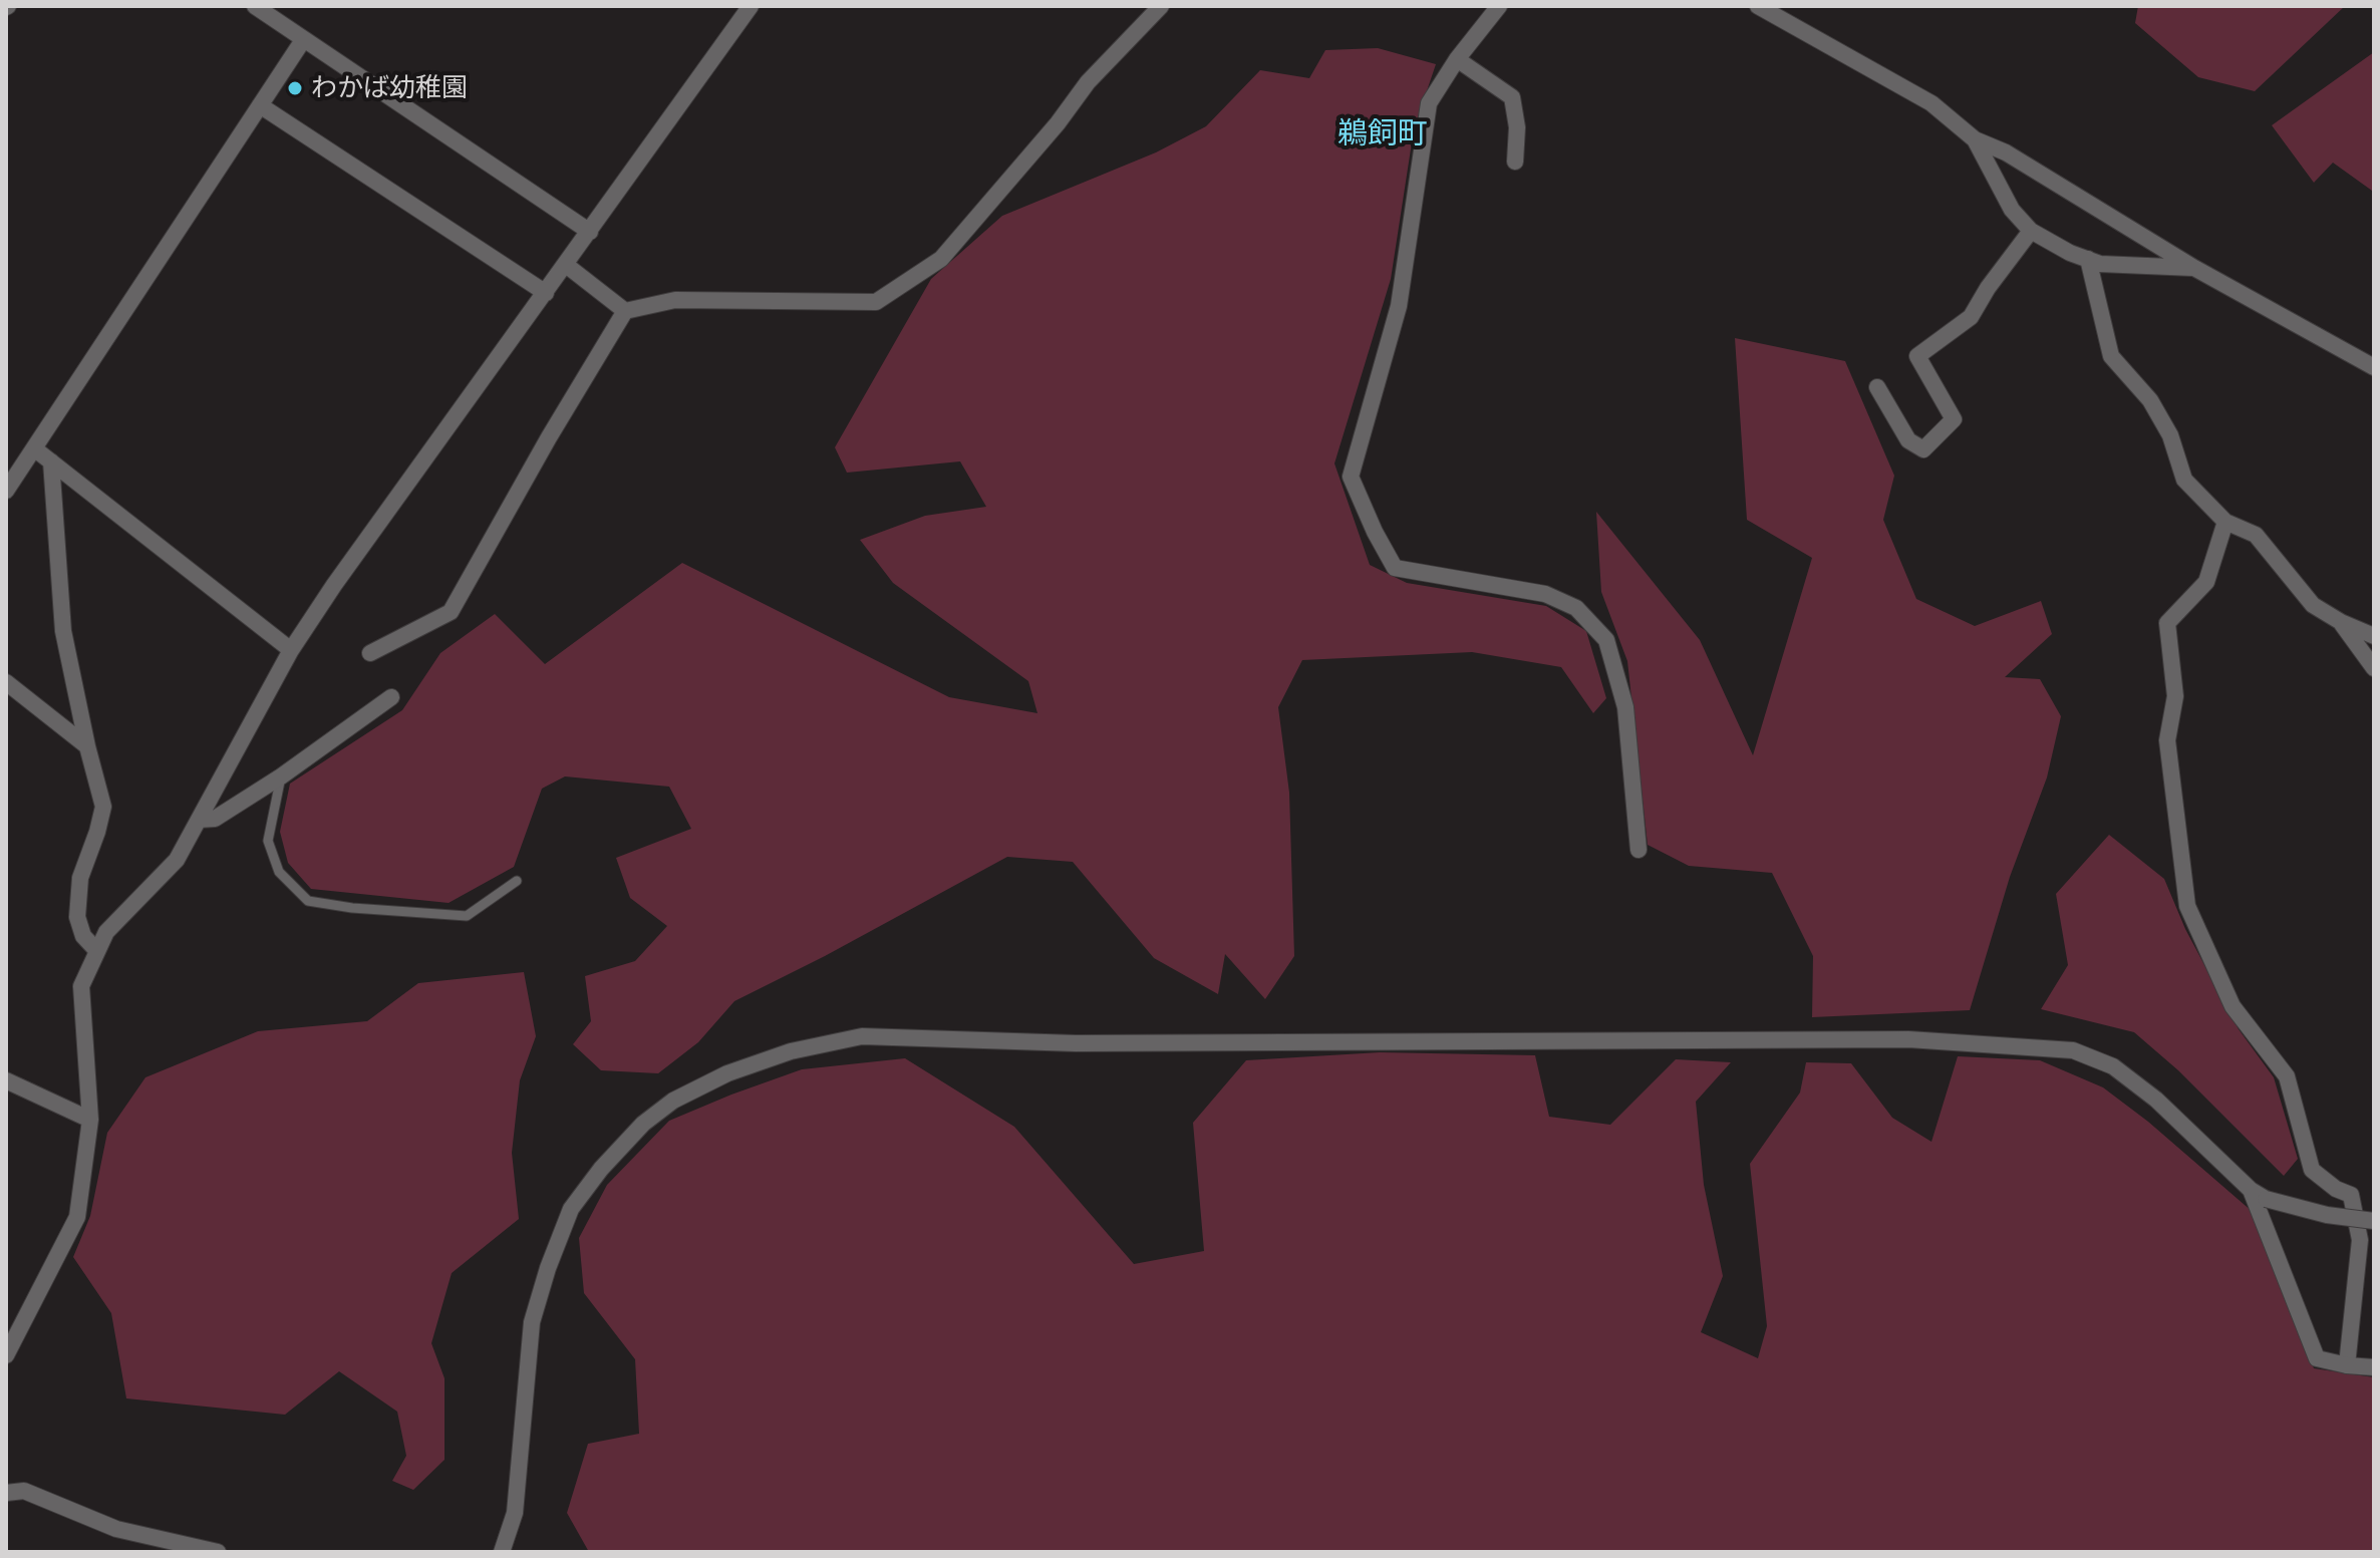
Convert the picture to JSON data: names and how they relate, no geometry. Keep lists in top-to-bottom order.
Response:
{
  "districts": ["鵜飼町"],
  "places": ["わかば幼稚園"]
}
